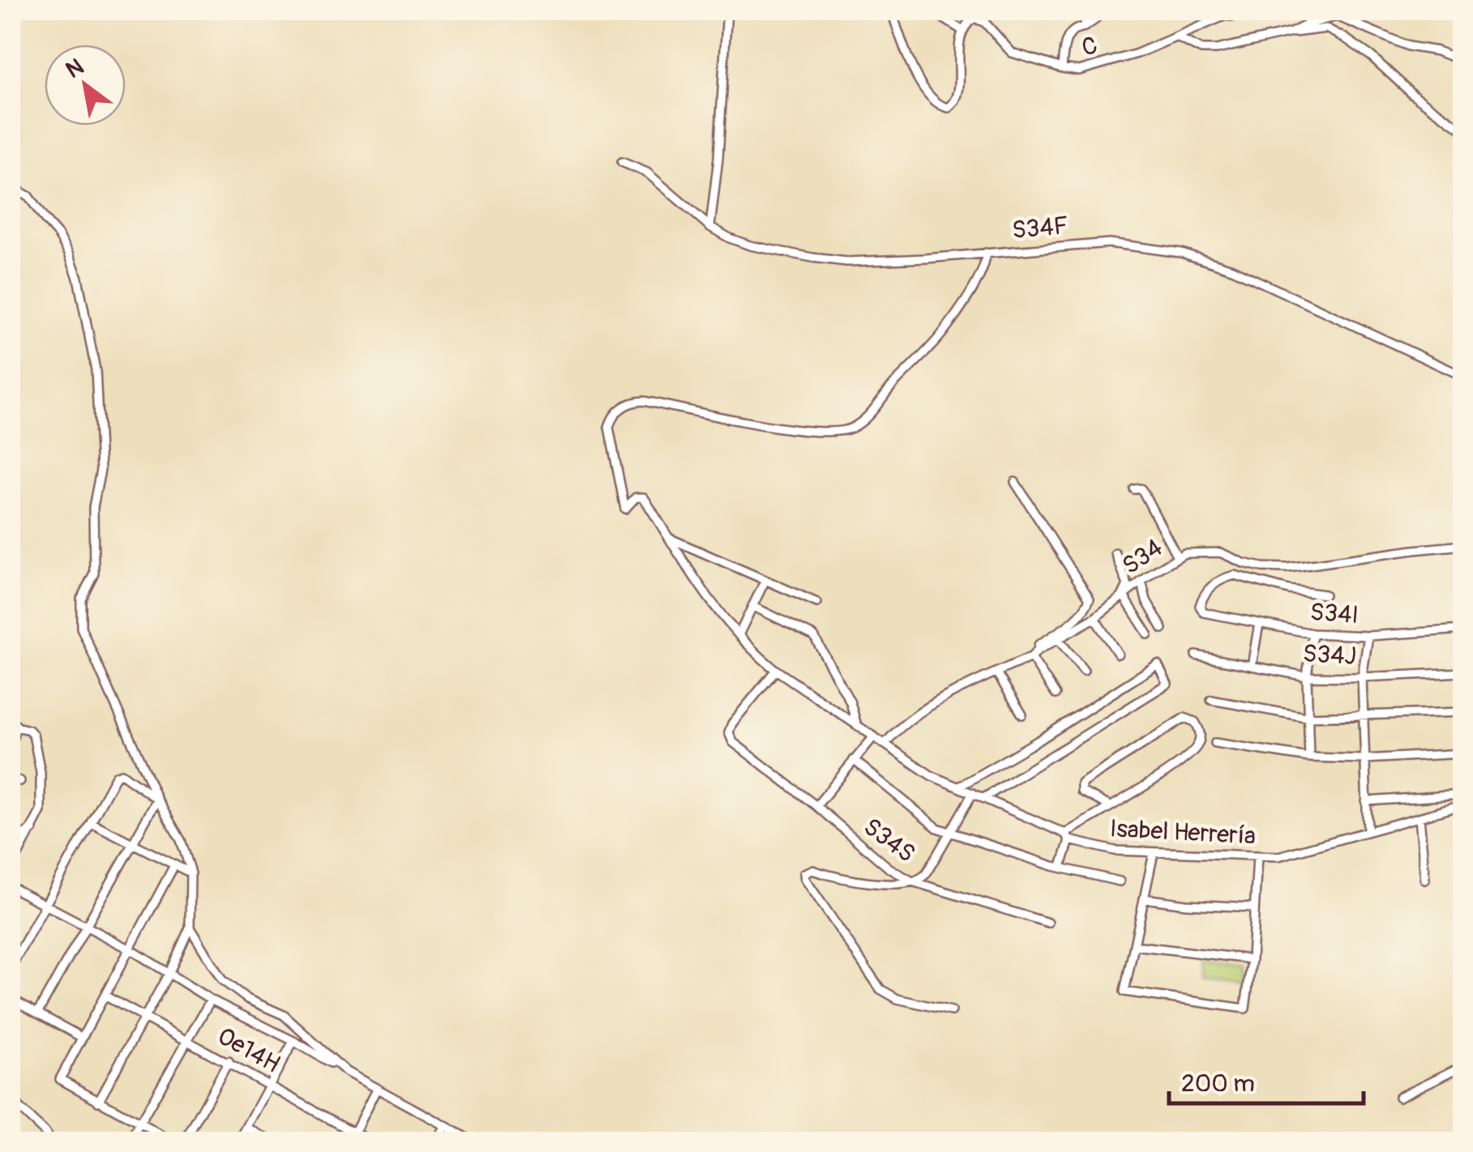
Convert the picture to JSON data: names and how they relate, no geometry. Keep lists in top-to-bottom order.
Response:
{
  "streets": {
    "street": [
      "C",
      "S34F",
      "S34",
      "S34I",
      "S34J",
      "Isabel Herrería",
      "S34S",
      "Oe14H"
    ]
  },
  "crossings": [
    ["S34F", "Isabel Herrería"],
    ["S34", "Isabel Herrería"],
    ["Isabel Herrería", "S34S"]
  ],
  "scale_bar": "200 m",
  "north": "top left"
}
